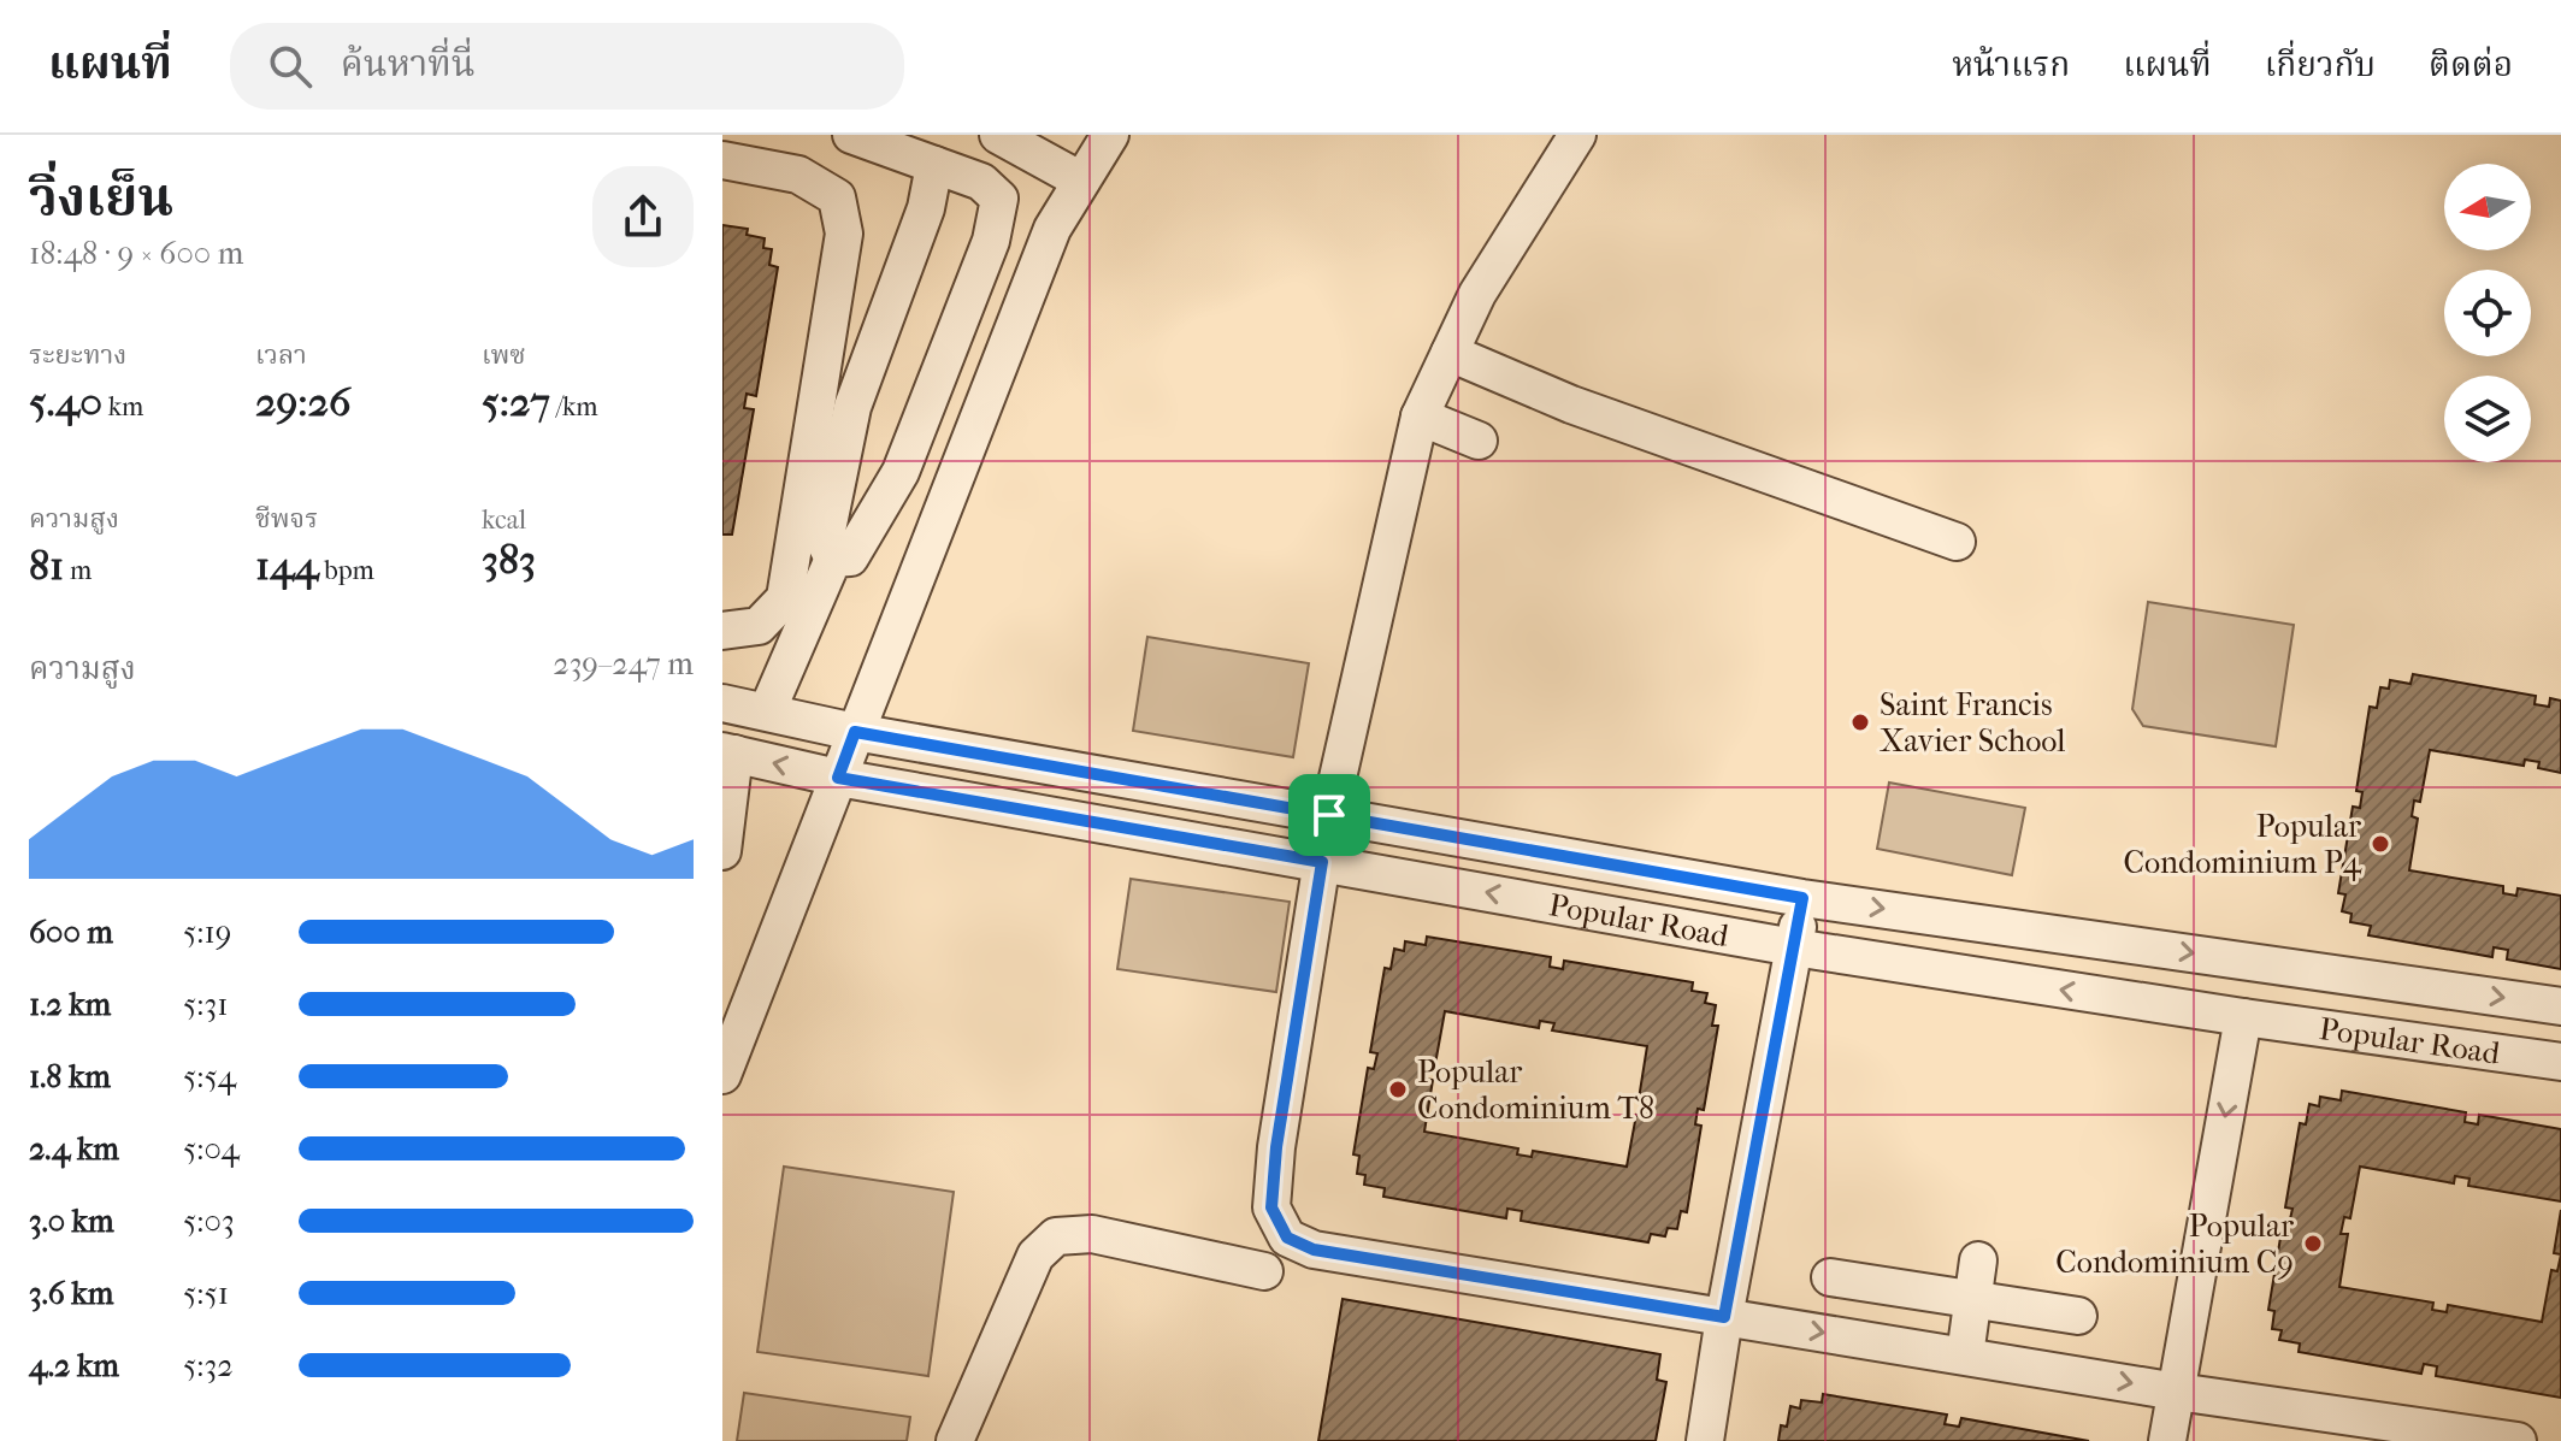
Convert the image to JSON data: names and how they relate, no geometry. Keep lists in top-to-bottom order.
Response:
{
  "streets": {
    "street": ["Popular Road"]
  },
  "places": [
    "Saint Francis Xavier School",
    "Popular Condominium P4",
    "Popular Condominium T8",
    "Popular Condominium C9"
  ],
  "north": "left",
  "page": {
    "header": "แผนที่",
    "search": "ค้นหาที่นี่",
    "nav": [
      "หน้าแรก",
      "แผนที่",
      "เกี่ยวกับ",
      "ติดต่อ"
    ],
    "heading": ["วิ่งเย็น", "18:48 · 9 × 600 m"],
    "stats": [
      ["ระยะทาง", "5.40 km"],
      ["เวลา", "29:26"],
      ["เพซ", "5:27 /km"],
      ["ความสูง", "81 m"],
      ["ชีพจร", "144 bpm"],
      ["kcal", "383"]
    ],
    "chart": ["ความสูง", "239–247 m"],
    "list": [
      {
        "name": "600 m",
        "note": "5:19"
      },
      {
        "name": "1.2 km",
        "note": "5:31"
      },
      {
        "name": "1.8 km",
        "note": "5:54"
      },
      {
        "name": "2.4 km",
        "note": "5:04"
      },
      {
        "name": "3.0 km",
        "note": "5:03"
      },
      {
        "name": "3.6 km",
        "note": "5:51"
      },
      {
        "name": "4.2 km",
        "note": "5:32"
      }
    ]
  }
}
